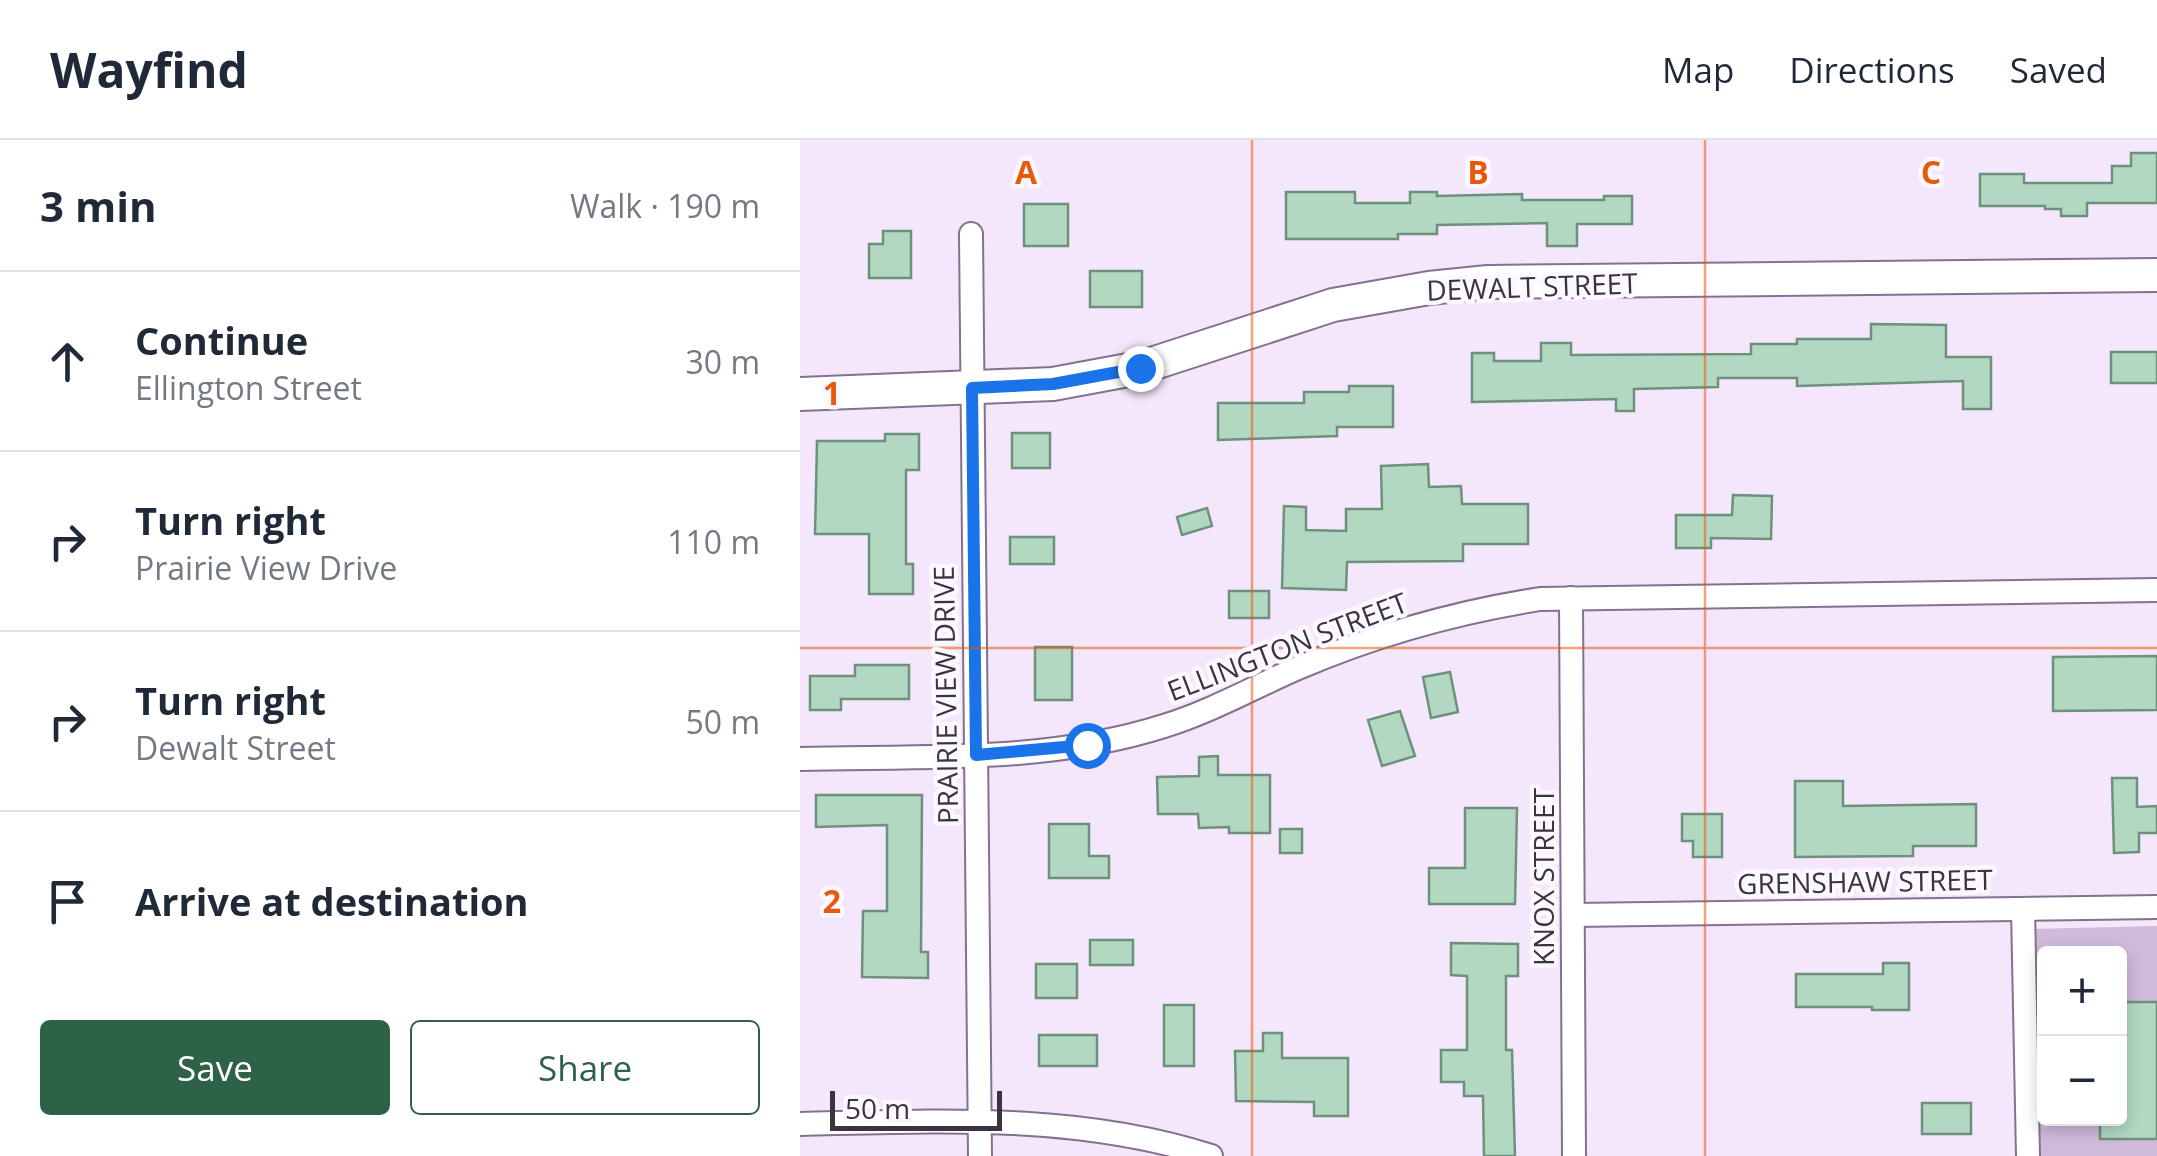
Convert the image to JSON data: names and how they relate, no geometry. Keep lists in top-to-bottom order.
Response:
{
  "streets": {
    "street": [
      "DEWALT STREET",
      "ELLINGTON STREET",
      "PRAIRIE VIEW DRIVE",
      "KNOX STREET",
      "GRENSHAW STREET"
    ]
  },
  "crossings": [
    ["DEWALT STREET", "PRAIRIE VIEW DRIVE"],
    ["ELLINGTON STREET", "PRAIRIE VIEW DRIVE"],
    ["ELLINGTON STREET", "KNOX STREET"],
    ["KNOX STREET", "GRENSHAW STREET"]
  ],
  "scale_bar": "50 m",
  "page": {
    "header": "Wayfind",
    "nav": ["Map", "Directions", "Saved"],
    "heading": ["3 min", "Walk · 190 m"],
    "list": [
      ["Continue", "Ellington Street", "30 m"],
      ["Turn right", "Prairie View Drive", "110 m"],
      ["Turn right", "Dewalt Street", "50 m"],
      "Arrive at destination"
    ],
    "map_buttons": ["+", "−"],
    "buttons": ["Save", "Share"],
    "scale": "50 m"
  },
  "grid": {
    "columns": ["A", "B", "C"],
    "rows": ["1", "2"]
  }
}
